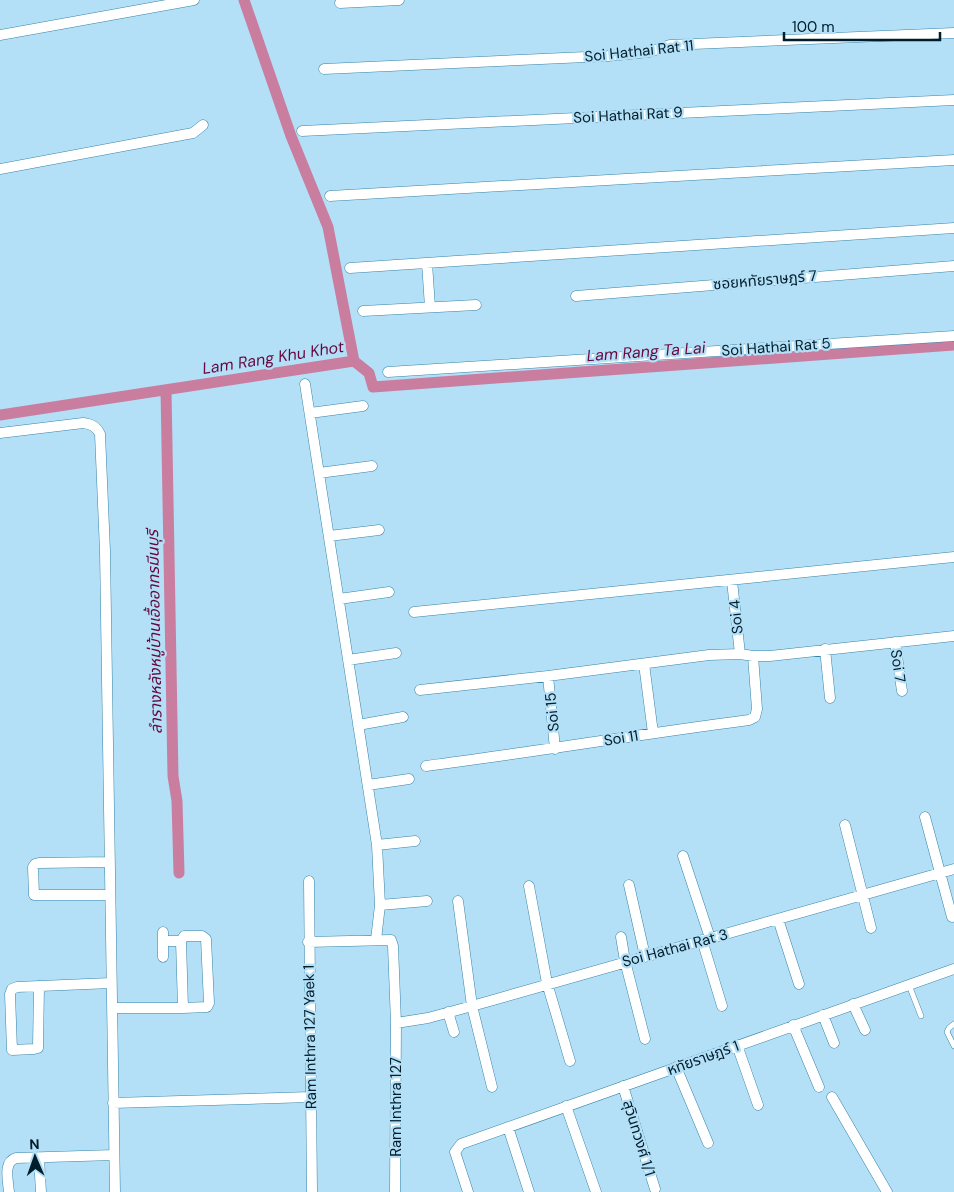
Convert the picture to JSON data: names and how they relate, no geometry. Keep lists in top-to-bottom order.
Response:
{
  "streets": {
    "street": [
      "Soi Hathai Rat 11",
      "Soi Hathai Rat 9",
      "ซอยหทัยราษฎร์ 7",
      "Soi Hathai Rat 5",
      "Soi 4",
      "Soi 7",
      "Soi 15",
      "Soi 11",
      "Soi Hathai Rat 3",
      "Ram Inthra 127 Yaek 1",
      "หทัยราษฎร์ 1",
      "Ram Inthra 127",
      "สุวินทวงศ์ 1/1"
    ]
  },
  "crossings": [
    ["Soi 15", "Soi 11"],
    ["Soi Hathai Rat 3", "Ram Inthra 127"],
    ["หทัยราษฎร์ 1", "สุวินทวงศ์ 1/1"]
  ],
  "water": ["Lam Rang Ta Lai", "Lam Rang Khu Khot", "ลำรางหลังหมู่บ้านเอื้ออาทรมีนบุรี"],
  "scale_bar": "100 m",
  "north": "top"
}
